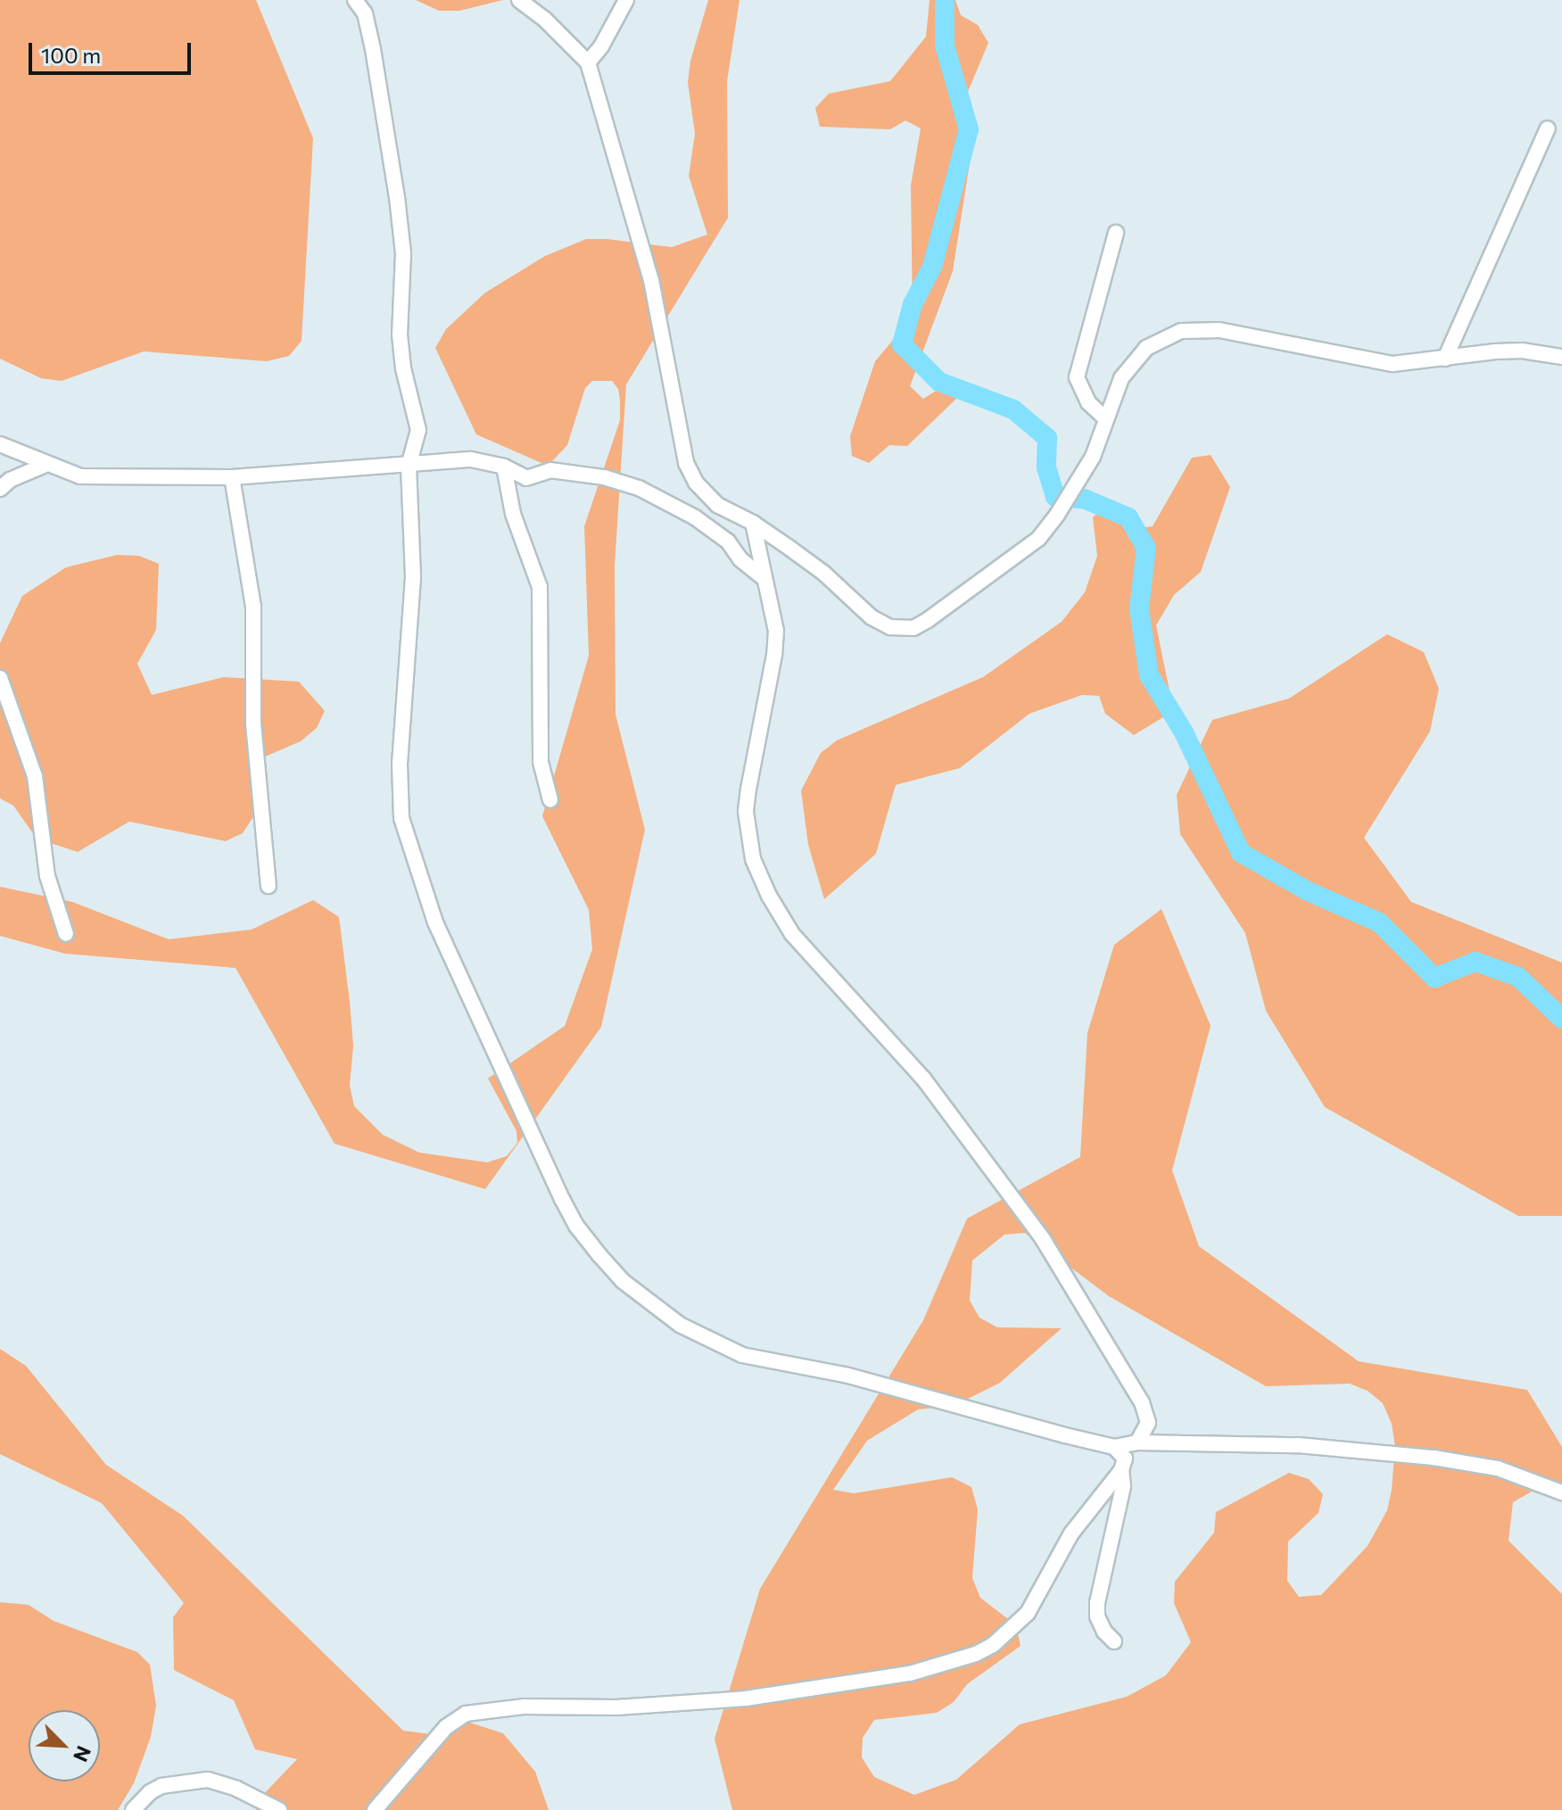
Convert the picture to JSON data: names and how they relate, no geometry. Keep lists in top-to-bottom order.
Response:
{
  "scale_bar": "100 m",
  "north": "bottom right"
}
